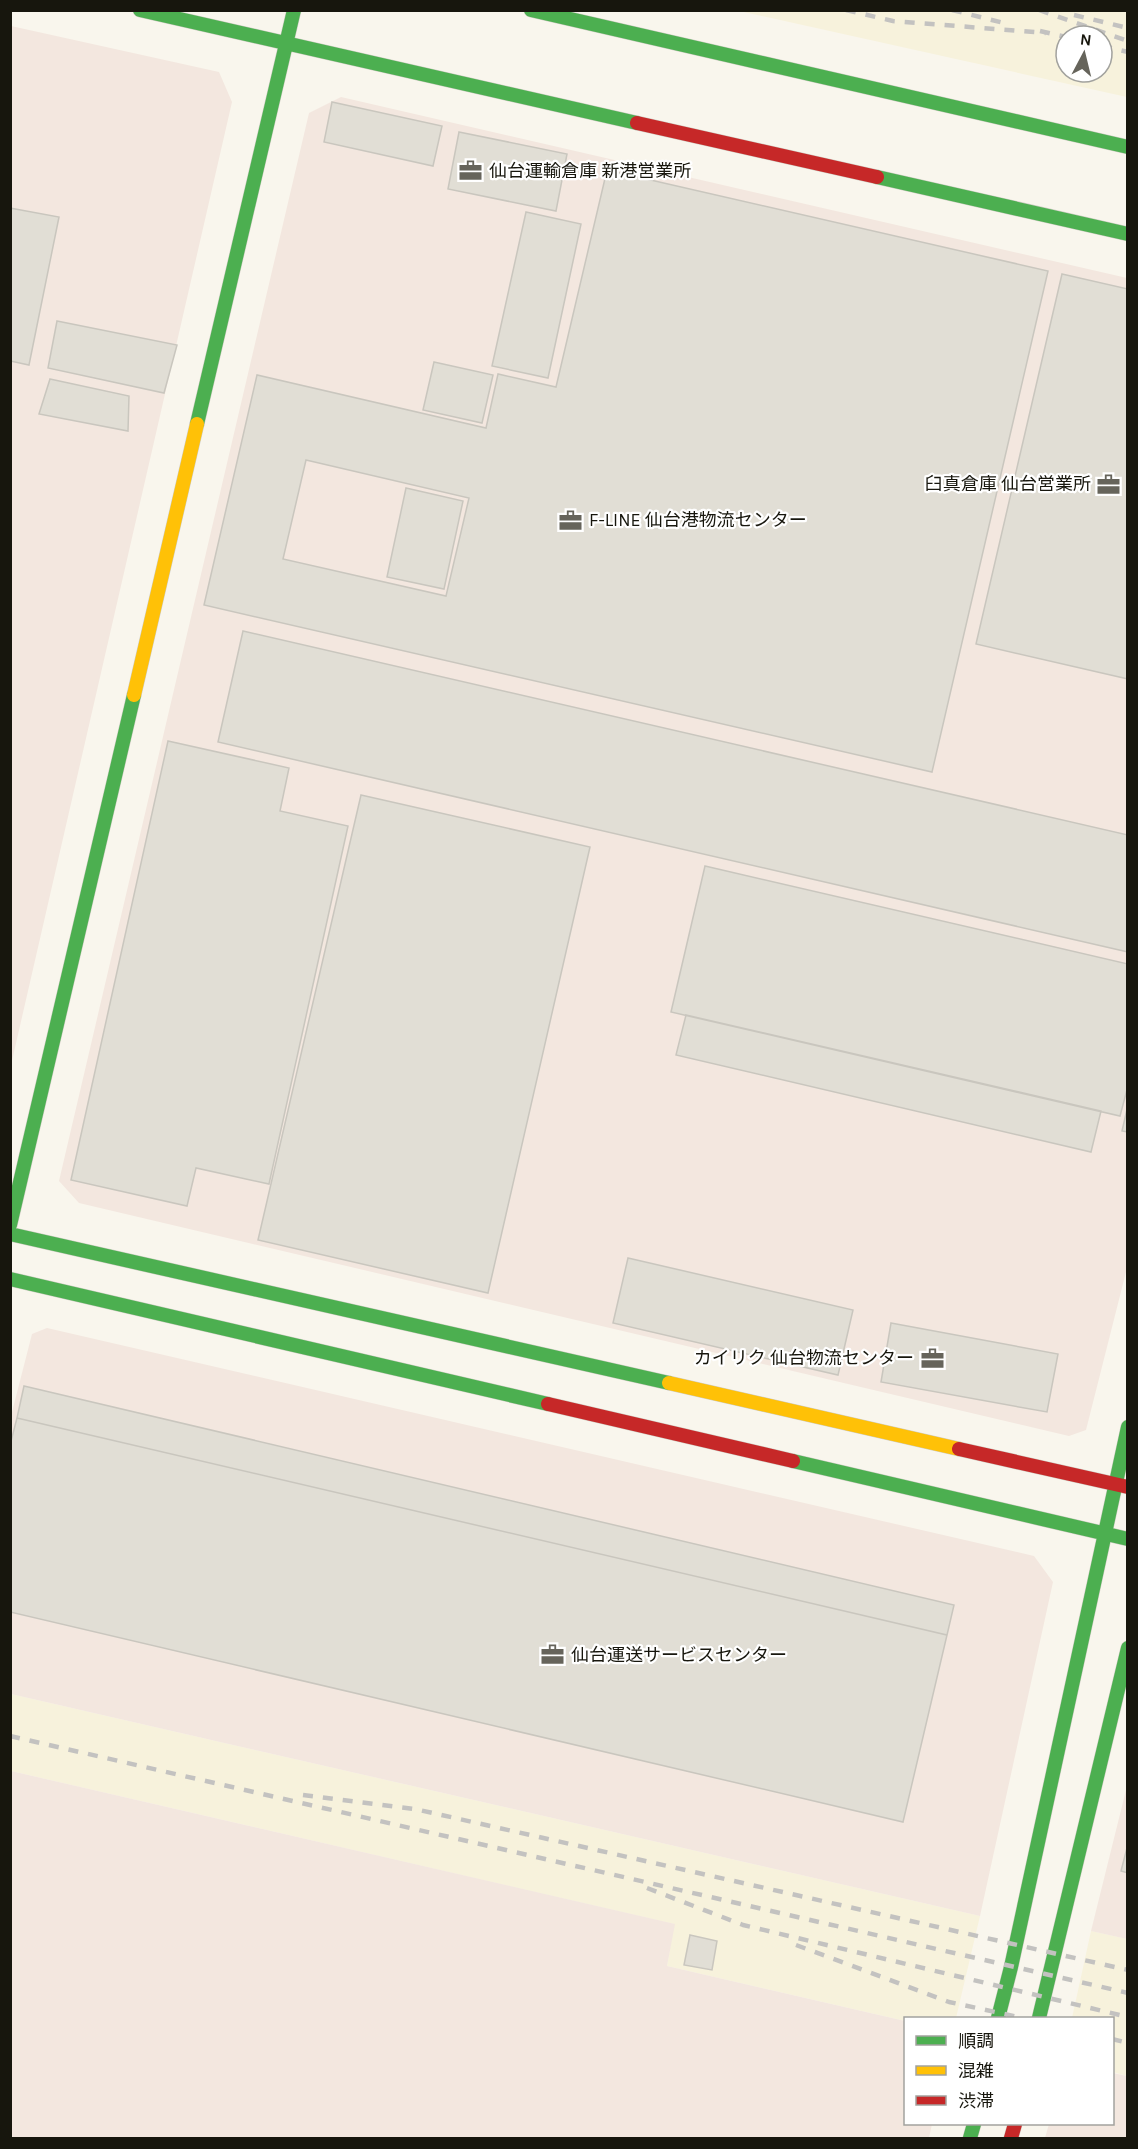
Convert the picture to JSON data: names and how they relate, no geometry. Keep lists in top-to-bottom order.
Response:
{
  "places": {
    "office": [
      "仙台運輸倉庫 新港営業所",
      "臼真倉庫 仙台営業所",
      "F-LINE 仙台港物流センター",
      "カイリク 仙台物流センター",
      "仙台運送サービスセンター"
    ]
  },
  "legend": ["順調", "混雑", "渋滞"],
  "north": "top"
}
